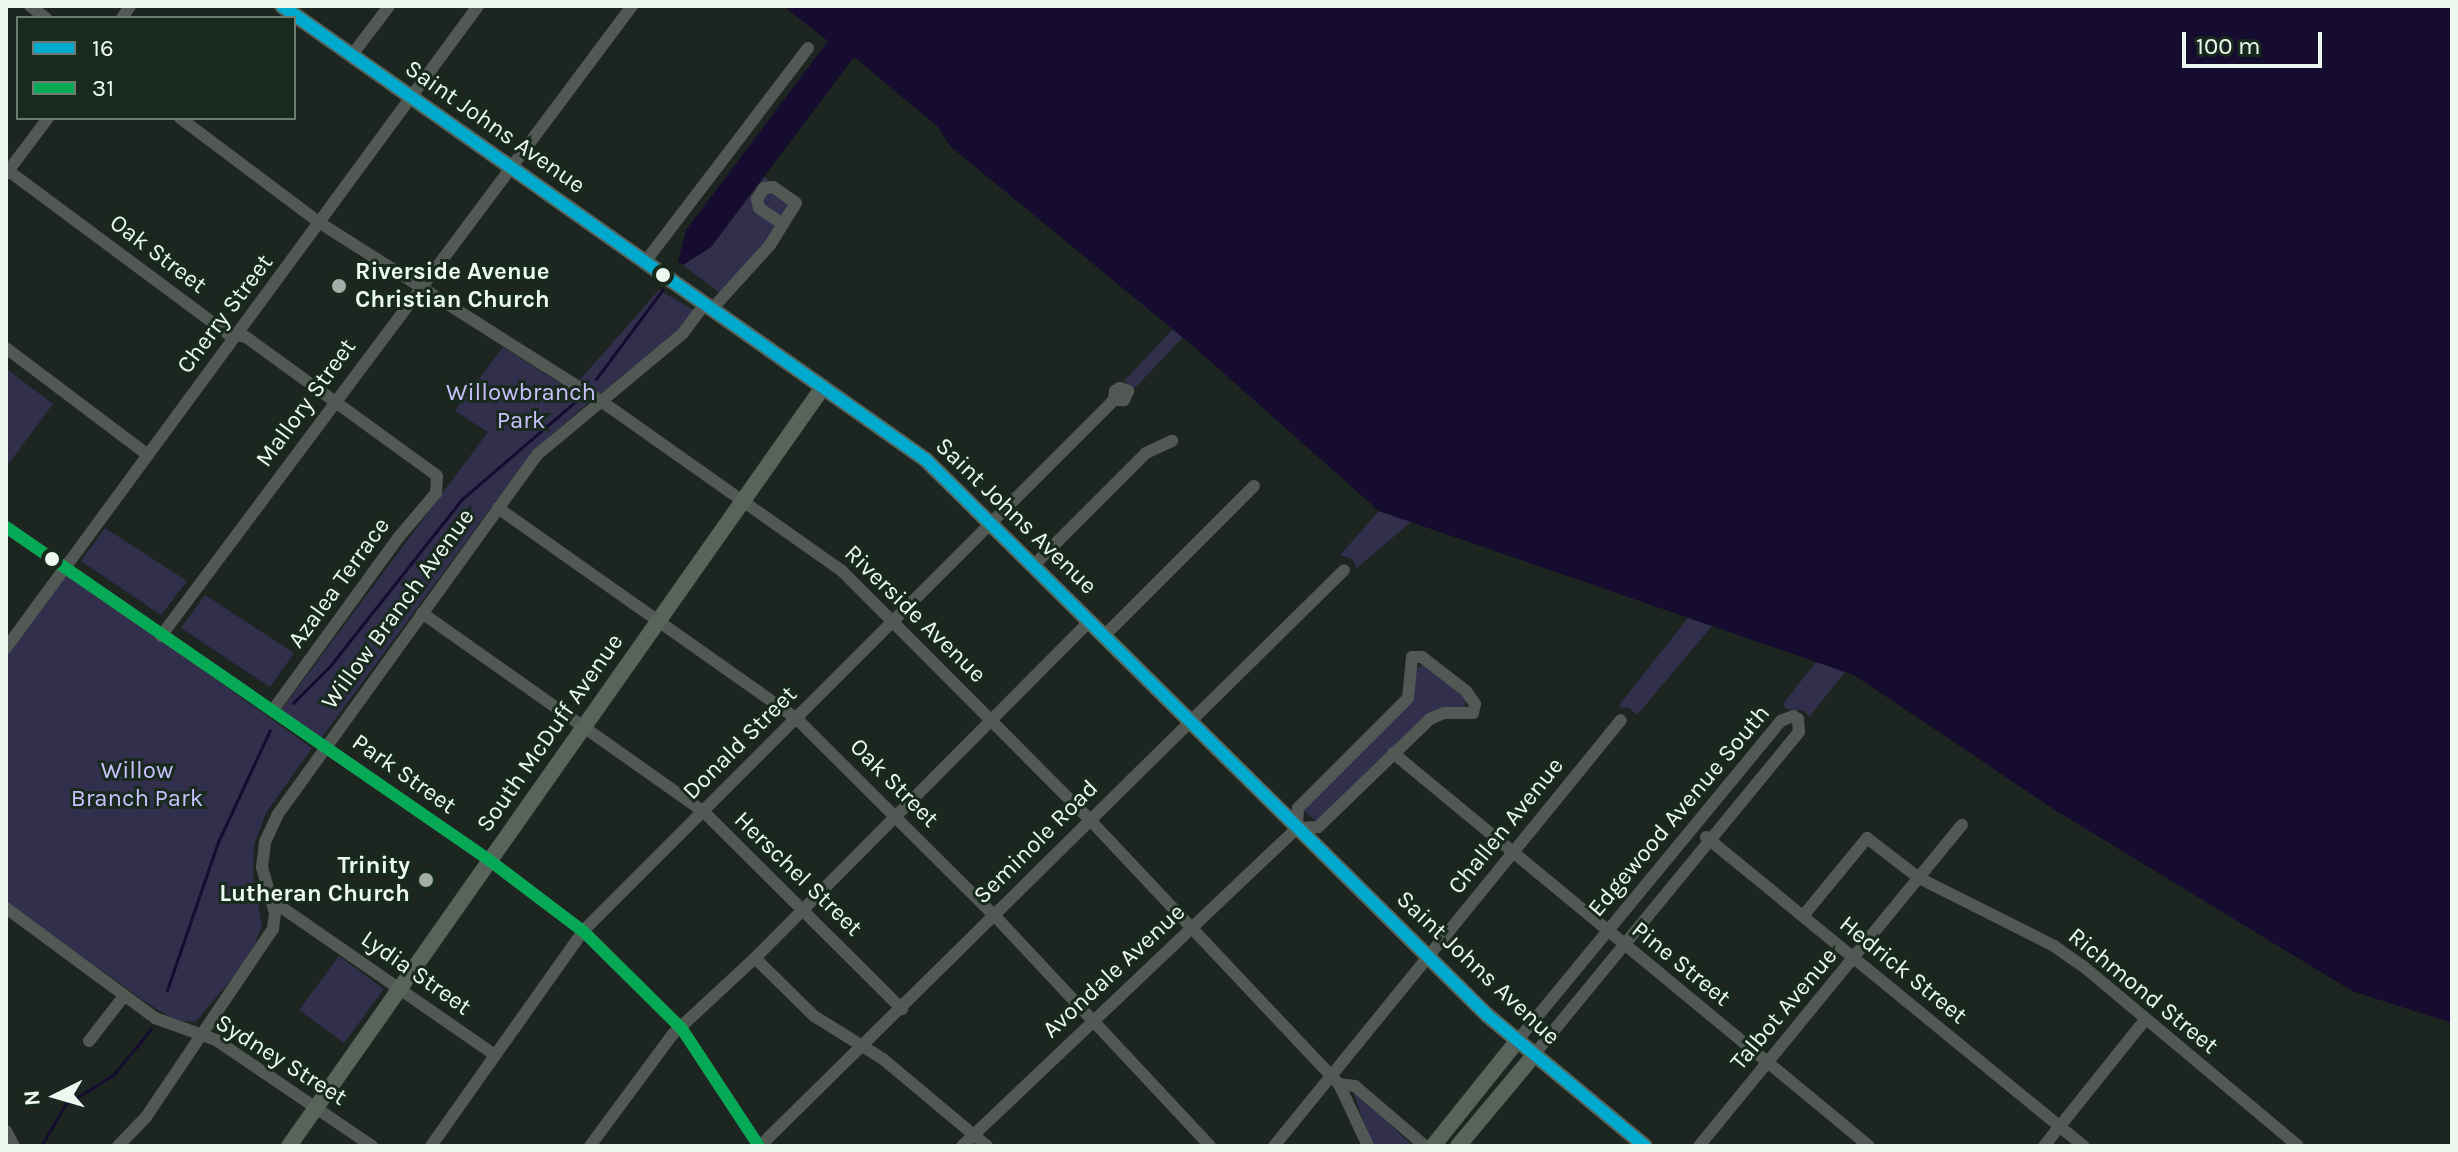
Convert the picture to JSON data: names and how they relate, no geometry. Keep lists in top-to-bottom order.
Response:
{
  "streets": {
    "main road": ["Saint Johns Avenue", "South McDuff Avenue", "Edgewood Avenue South"],
    "street": [
      "Oak Street",
      "Cherry Street",
      "Mallory Street",
      "Azalea Terrace",
      "Willow Branch Avenue",
      "Riverside Avenue",
      "Donald Street",
      "Park Street",
      "Challen Avenue",
      "Seminole Road",
      "Herschel Street",
      "Pine Street",
      "Hedrick Street",
      "Avondale Avenue",
      "Lydia Street",
      "Richmond Street",
      "Talbot Avenue",
      "Sydney Street"
    ]
  },
  "crossings": [
    ["Saint Johns Avenue", "Cherry Street"],
    ["Saint Johns Avenue", "Mallory Street"],
    ["Saint Johns Avenue", "Willow Branch Avenue"],
    ["Saint Johns Avenue", "South McDuff Avenue"],
    ["Saint Johns Avenue", "Donald Street"],
    ["Saint Johns Avenue", "Edgewood Avenue South"],
    ["Saint Johns Avenue", "Challen Avenue"],
    ["Saint Johns Avenue", "Seminole Road"],
    ["Saint Johns Avenue", "Avondale Avenue"],
    ["Oak Street", "Cherry Street"],
    ["Oak Street", "Mallory Street"],
    ["Oak Street", "Azalea Terrace"],
    ["Oak Street", "Willow Branch Avenue"],
    ["Oak Street", "South McDuff Avenue"],
    ["Oak Street", "Donald Street"],
    ["Oak Street", "Seminole Road"],
    ["Oak Street", "Avondale Avenue"],
    ["Cherry Street", "Riverside Avenue"],
    ["Cherry Street", "Park Street"],
    ["Mallory Street", "Riverside Avenue"],
    ["Mallory Street", "Park Street"],
    ["Azalea Terrace", "Park Street"],
    ["Willow Branch Avenue", "Riverside Avenue"],
    ["Willow Branch Avenue", "Park Street"],
    ["Willow Branch Avenue", "Herschel Street"],
    ["Willow Branch Avenue", "Lydia Street"],
    ["Willow Branch Avenue", "Sydney Street"],
    ["Riverside Avenue", "South McDuff Avenue"],
    ["Riverside Avenue", "Donald Street"],
    ["Riverside Avenue", "Challen Avenue"],
    ["Riverside Avenue", "Seminole Road"],
    ["Riverside Avenue", "Avondale Avenue"],
    ["South McDuff Avenue", "Park Street"],
    ["South McDuff Avenue", "Herschel Street"],
    ["South McDuff Avenue", "Lydia Street"],
    ["South McDuff Avenue", "Sydney Street"],
    ["Donald Street", "Park Street"],
    ["Donald Street", "Herschel Street"],
    ["Donald Street", "Lydia Street"],
    ["Park Street", "Seminole Road"],
    ["Edgewood Avenue South", "Pine Street"],
    ["Edgewood Avenue South", "Hedrick Street"],
    ["Challen Avenue", "Pine Street"],
    ["Seminole Road", "Herschel Street"],
    ["Pine Street", "Talbot Avenue"],
    ["Hedrick Street", "Richmond Street"],
    ["Hedrick Street", "Talbot Avenue"],
    ["Richmond Street", "Talbot Avenue"]
  ],
  "parks": ["Willowbranch Park", "Willow Branch Park"],
  "places": ["Riverside Avenue Christian Church", "Trinity Lutheran Church"],
  "lines": ["transit line 16", "transit line 31"],
  "legend": ["16", "31"],
  "scale_bar": "100 m",
  "north": "left"
}
